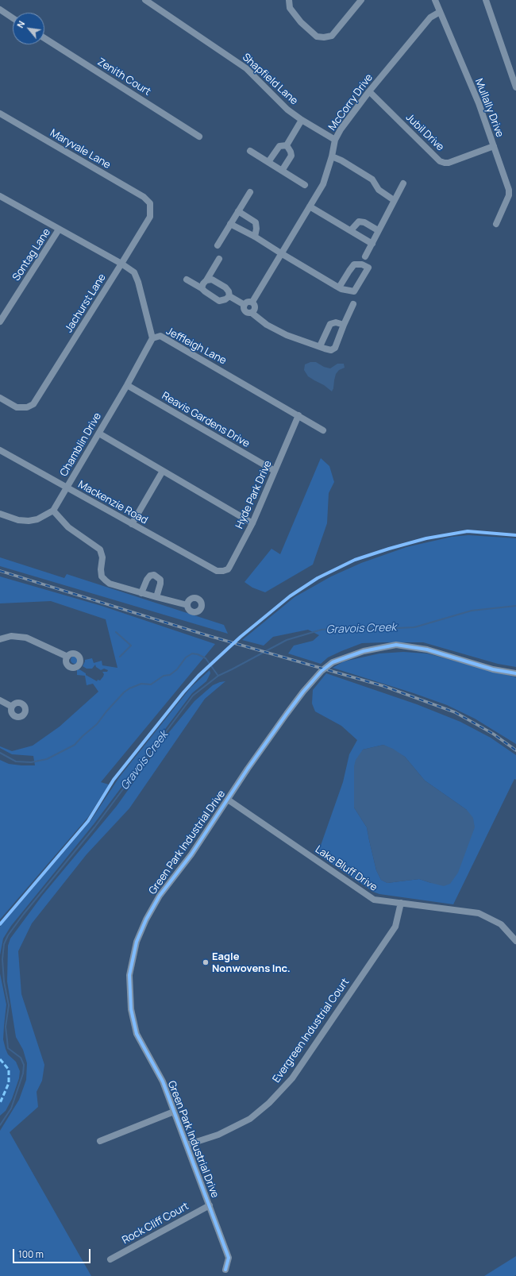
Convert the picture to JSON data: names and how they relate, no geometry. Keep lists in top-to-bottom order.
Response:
{
  "streets": {
    "street": [
      "Zenith Court",
      "Shapfield Lane",
      "McCorry Drive",
      "Mullally Drive",
      "Jubil Drive",
      "Maryvale Lane",
      "Sontag Lane",
      "Jachurst Lane",
      "Jeffleigh Lane",
      "Reavis Gardens Drive",
      "Chamblin Drive",
      "Hyde Park Drive",
      "Mackenzie Road",
      "Green Park Industrial Drive",
      "Lake Bluff Drive",
      "Evergreen Industrial Court",
      "Rock Cliff Court"
    ]
  },
  "crossings": [
    ["Shapfield Lane", "McCorry Drive"],
    ["McCorry Drive", "Mullally Drive"],
    ["McCorry Drive", "Jubil Drive"],
    ["Mullally Drive", "Jubil Drive"],
    ["Maryvale Lane", "Jachurst Lane"],
    ["Sontag Lane", "Jeffleigh Lane"],
    ["Jachurst Lane", "Jeffleigh Lane"],
    ["Jeffleigh Lane", "Chamblin Drive"],
    ["Jeffleigh Lane", "Hyde Park Drive"],
    ["Reavis Gardens Drive", "Chamblin Drive"],
    ["Reavis Gardens Drive", "Hyde Park Drive"],
    ["Chamblin Drive", "Mackenzie Road"],
    ["Hyde Park Drive", "Mackenzie Road"],
    ["Green Park Industrial Drive", "Lake Bluff Drive"],
    ["Green Park Industrial Drive", "Evergreen Industrial Court"],
    ["Green Park Industrial Drive", "Rock Cliff Court"],
    ["Lake Bluff Drive", "Evergreen Industrial Court"]
  ],
  "water": ["Gravois Creek"],
  "places": ["Eagle Nonwovens Inc."],
  "scale_bar": "100 m",
  "north": "top left"
}
